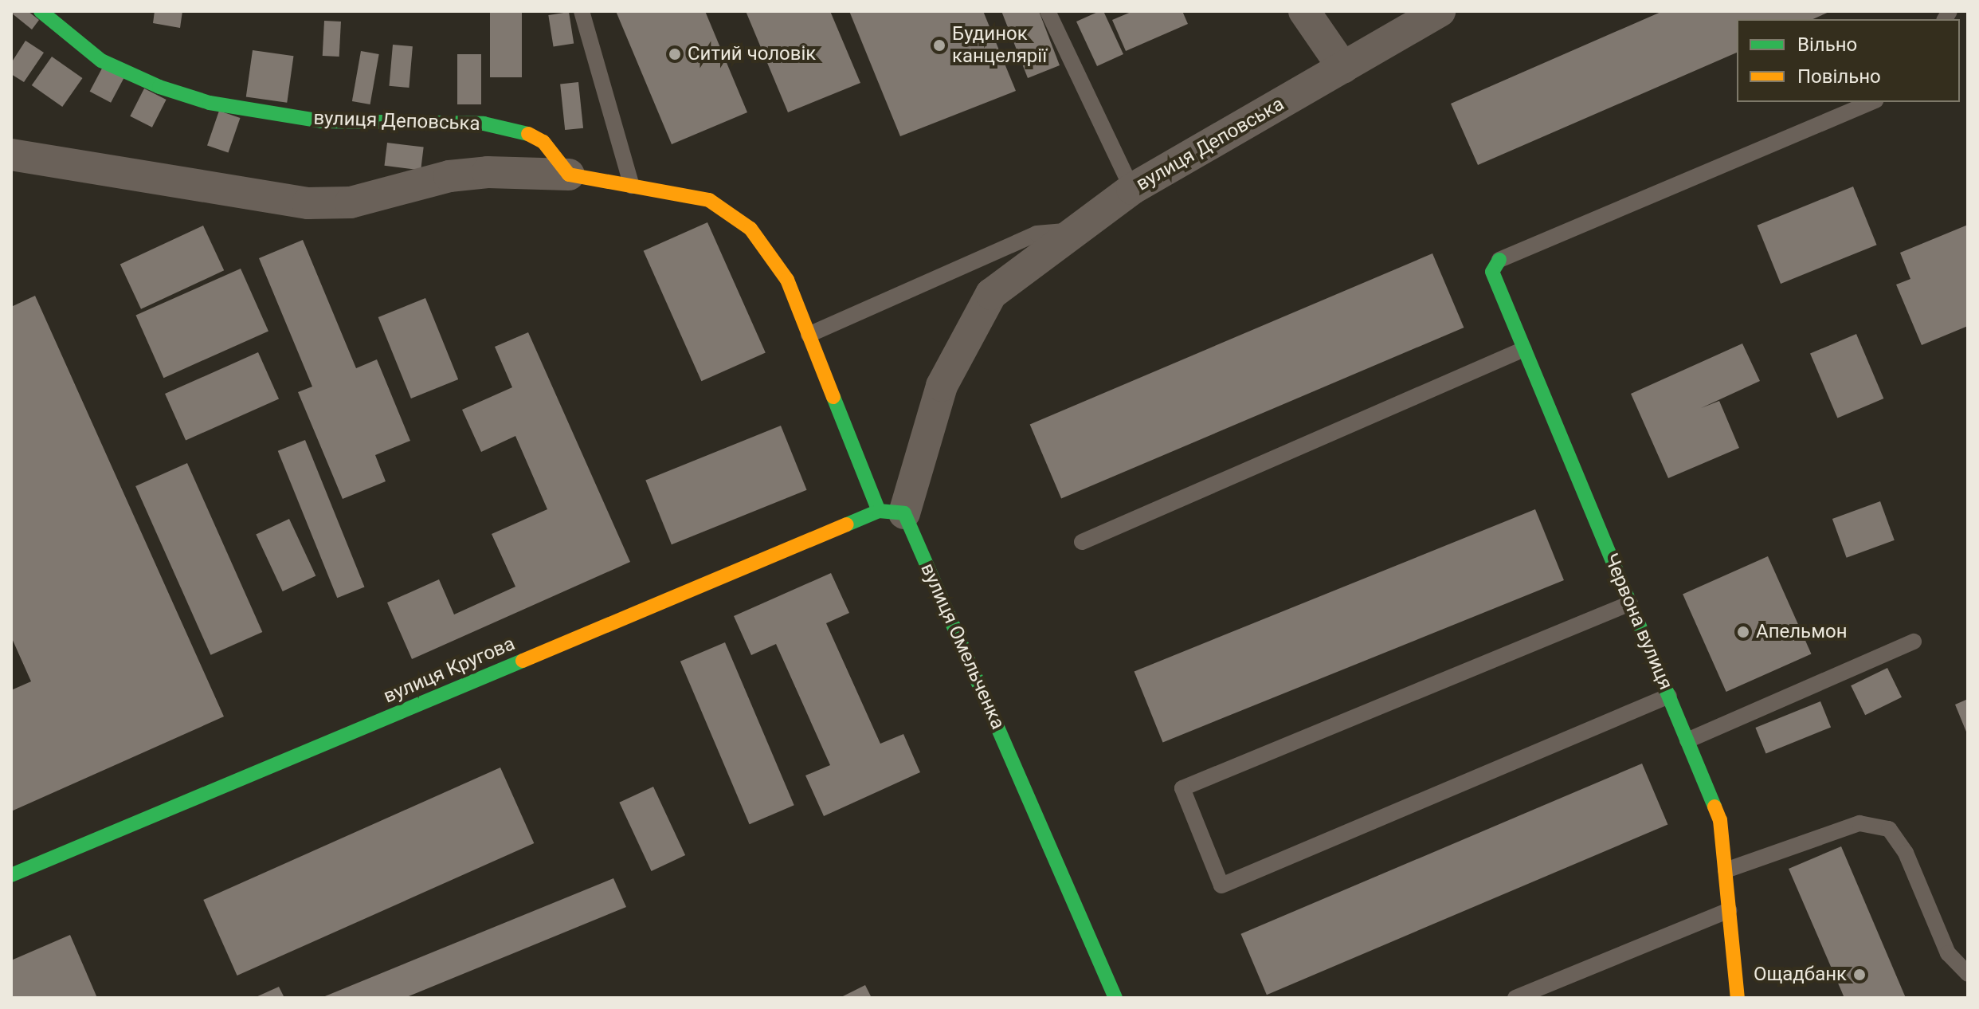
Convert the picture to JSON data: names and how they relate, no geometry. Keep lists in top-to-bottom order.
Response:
{
  "streets": {
    "street": [
      "вулиця Деповська",
      "Червона вулиця",
      "вулиця Омельченка",
      "вулиця Кругова"
    ]
  },
  "crossings": [
    ["вулиця Деповська", "вулиця Омельченка"],
    ["вулиця Деповська", "вулиця Кругова"],
    ["вулиця Омельченка", "вулиця Кругова"]
  ],
  "places": [
    "Будинок канцелярії",
    "Ситий чоловік",
    "Апельмон",
    "Ощадбанк"
  ],
  "legend": ["Вільно", "Повільно"]
}
